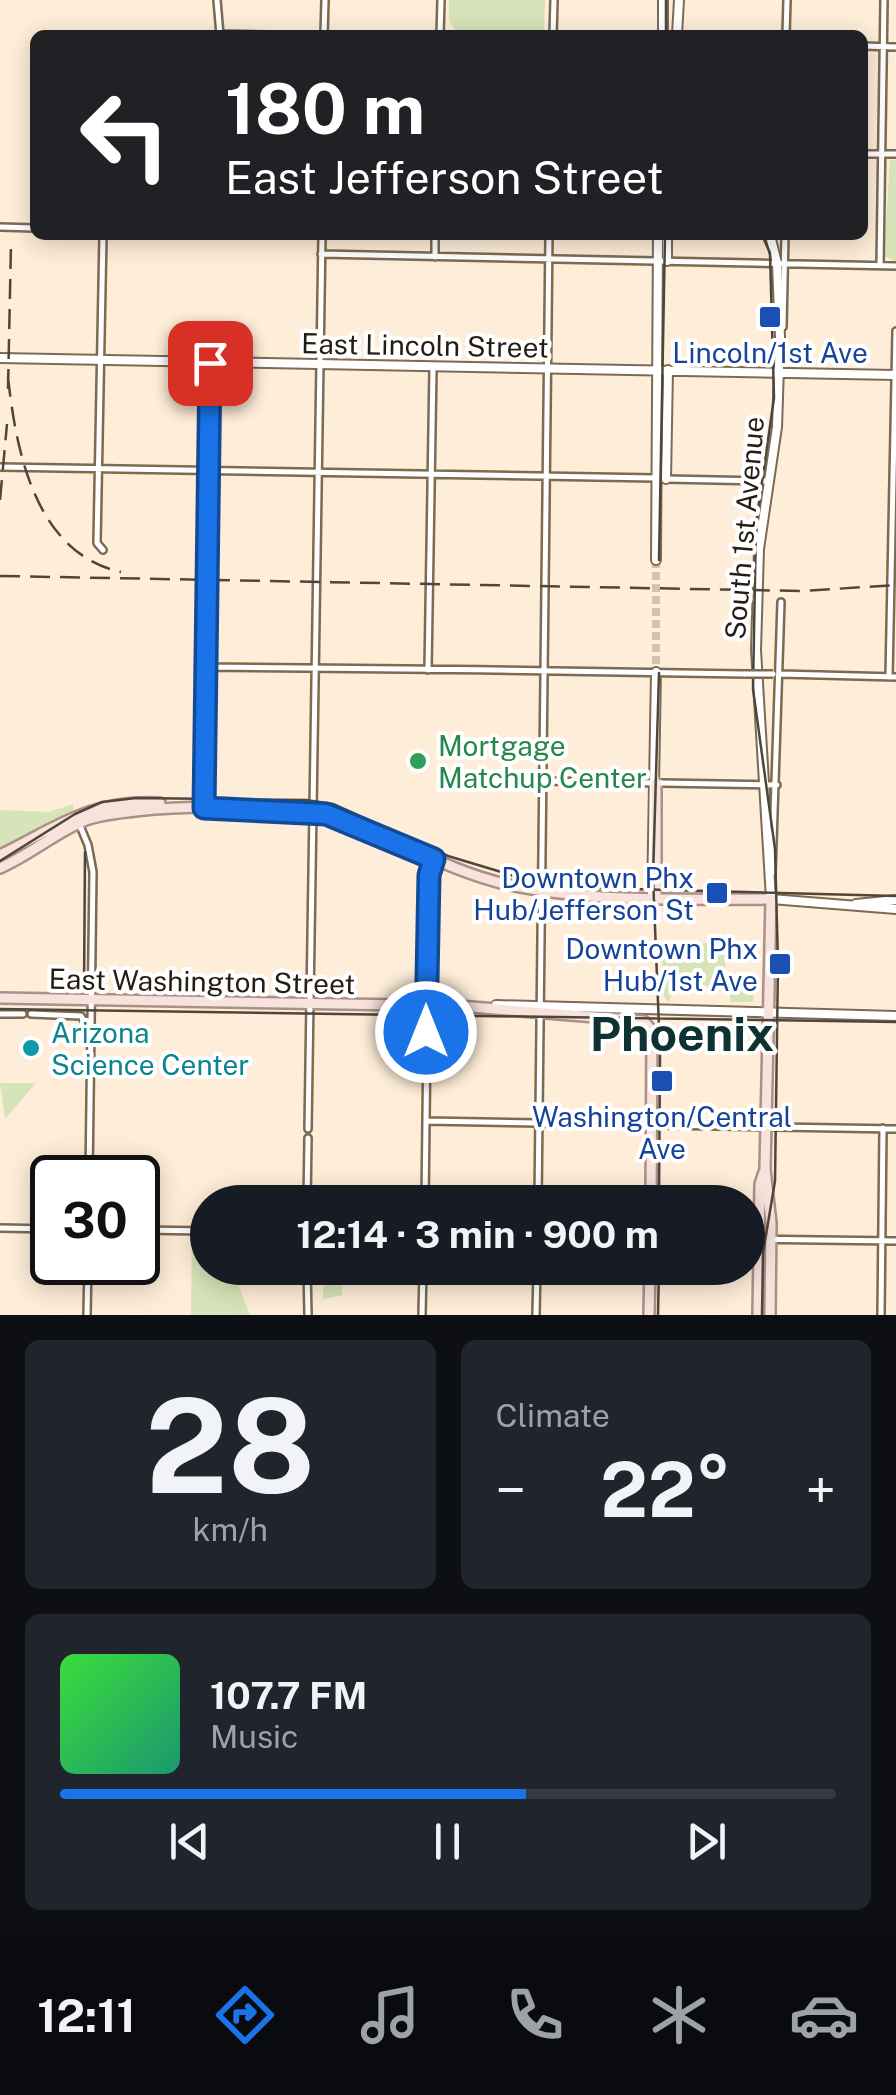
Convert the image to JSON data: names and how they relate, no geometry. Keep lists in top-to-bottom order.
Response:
{
  "streets": {
    "main road": ["East Lincoln Street", "South 1st Avenue", "East Washington Street"]
  },
  "crossings": [
    ["East Lincoln Street", "South 1st Avenue"]
  ],
  "districts": ["Phoenix"],
  "places": {
    "transit": [
      "Lincoln/1st Ave",
      "Downtown Phx Hub/Jefferson St",
      "Downtown Phx Hub/1st Ave",
      "Washington/Central Ave"
    ],
    "other": ["Mortgage Matchup Center", "Arizona Science Center"]
  },
  "page": {
    "turn": ["180 m", "East Jefferson Street"],
    "limit": "30",
    "trip": "12:14 · 3 min · 900 m",
    "tile": [
      ["28", "km/h"],
      "Climate"
    ],
    "heat": ["−", "22°", "+"],
    "song": ["107.7 FM", "Music"],
    "tabs": "12:11"
  }
}
